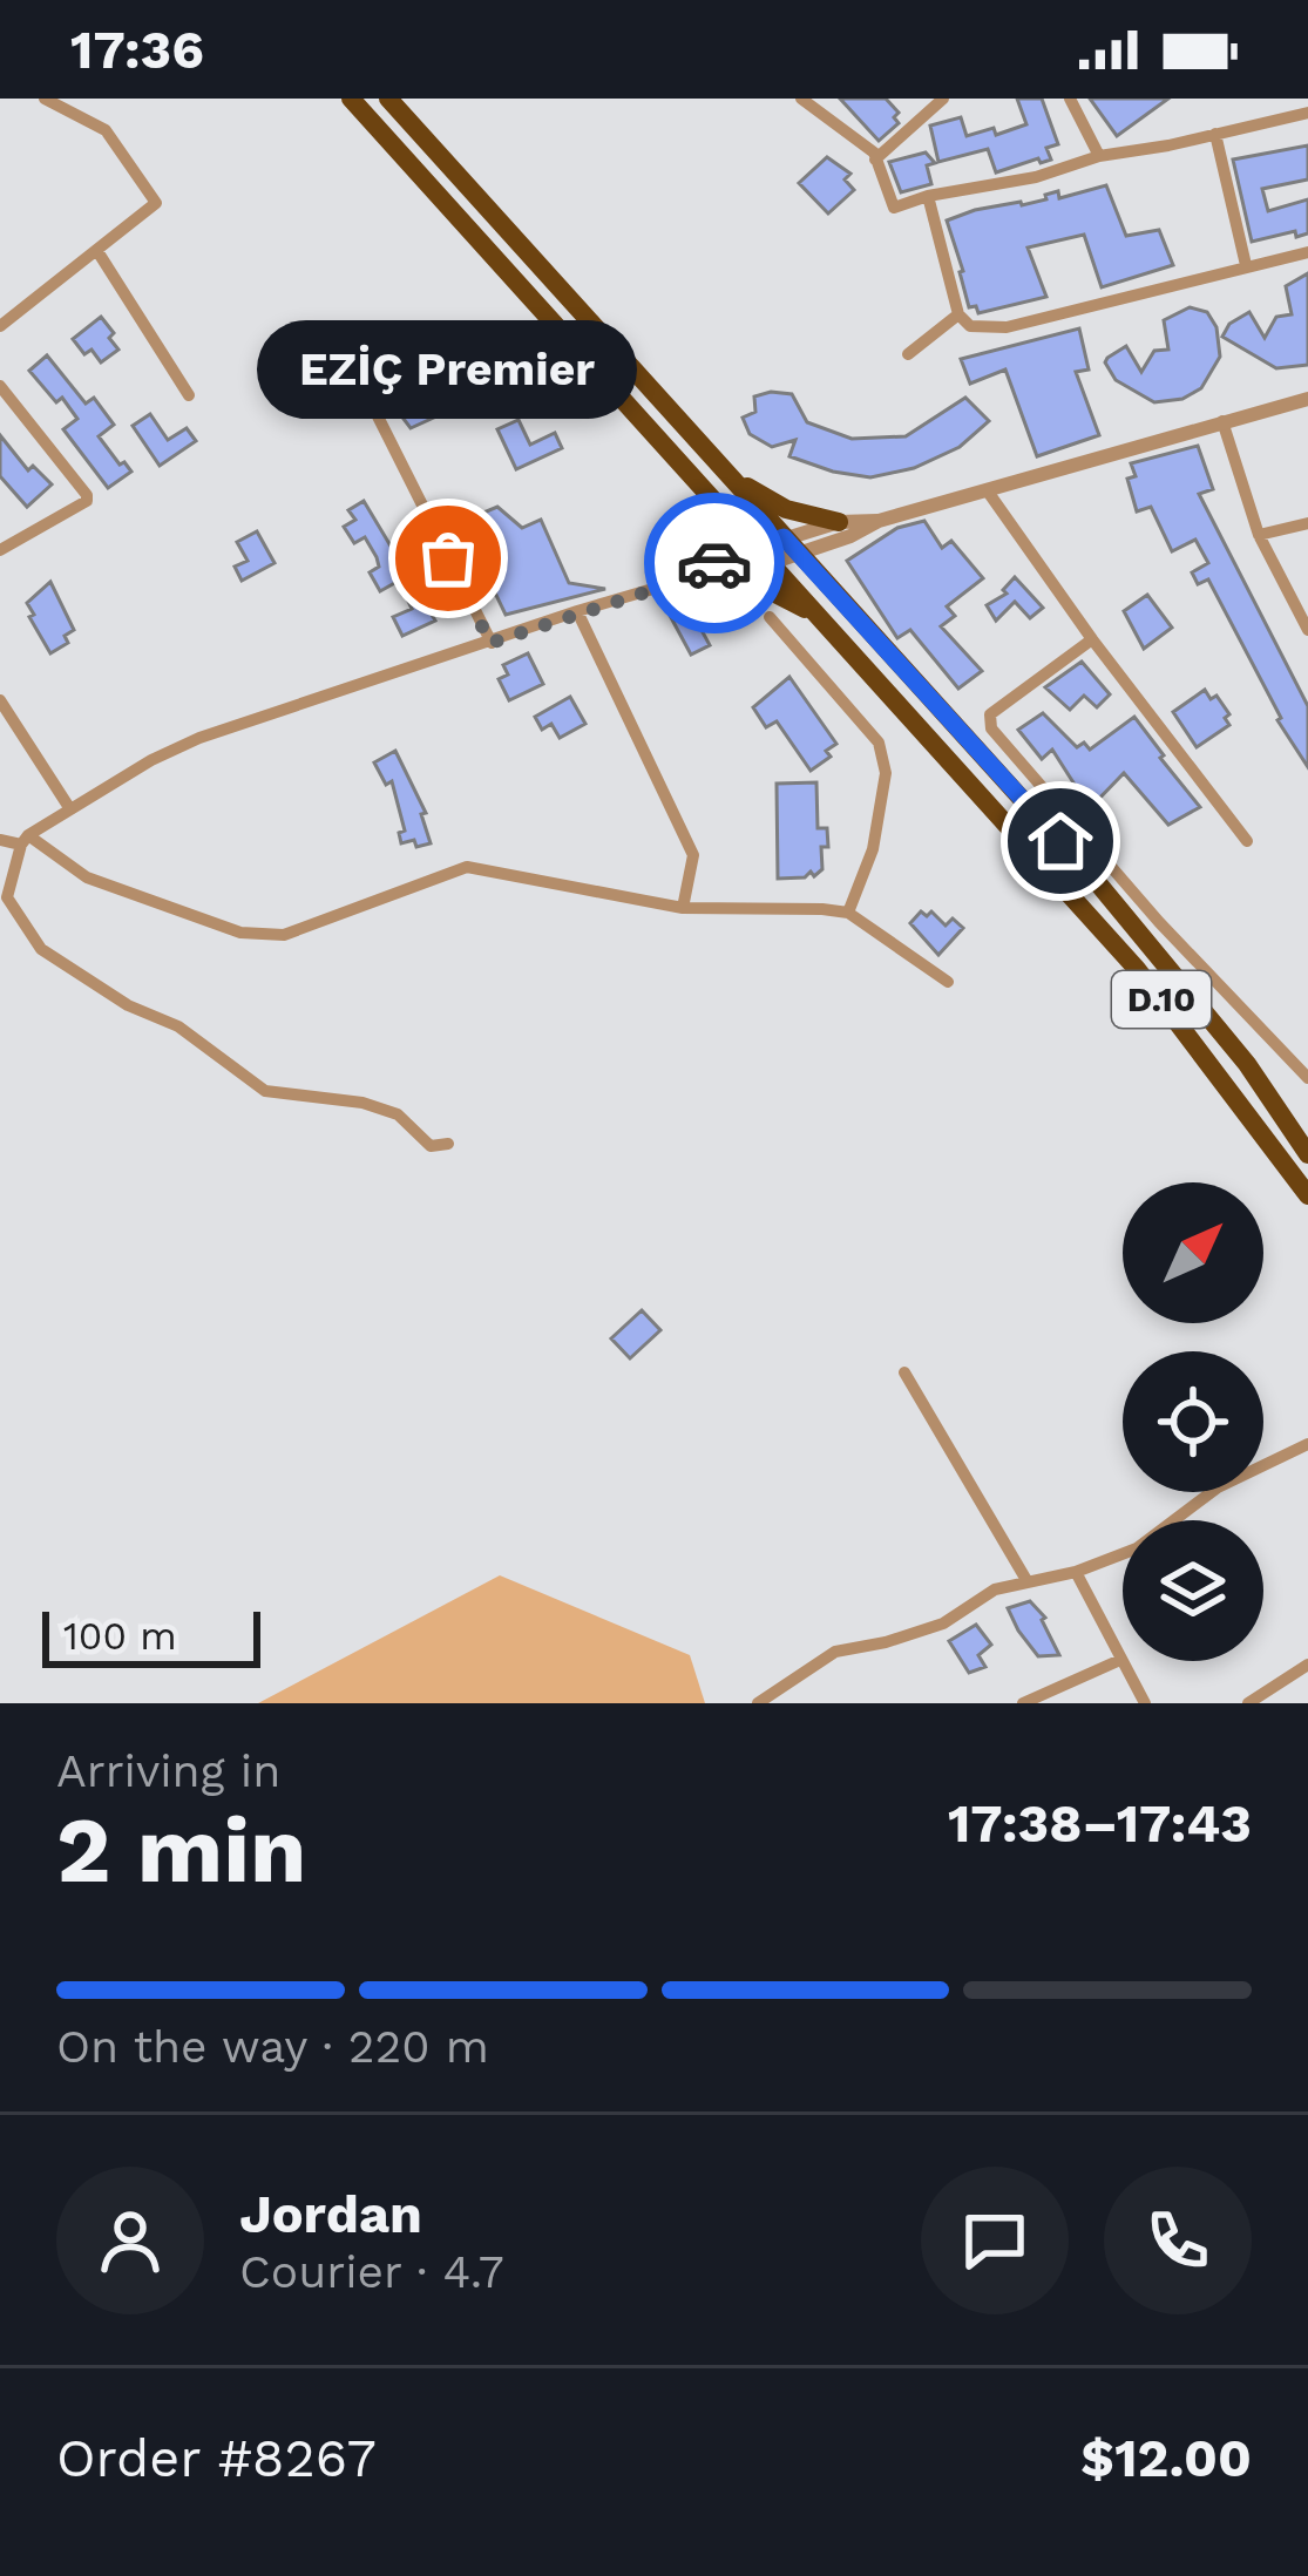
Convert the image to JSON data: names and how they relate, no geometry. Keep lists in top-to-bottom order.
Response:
{
  "streets": {
    "highway": ["D.10"]
  },
  "places": ["EZİÇ Premier"],
  "scale_bar": "100 m",
  "north": "top right",
  "page": {
    "status": "17:36",
    "bubble": "EZİÇ Premier",
    "scale": "100 m",
    "heading": ["2 min", "Arriving in", "17:38–17:43"],
    "panel": [
      "Jordan",
      "Courier · 4.7",
      "Order #8267",
      "$12.00"
    ],
    "bar": "On the way · 220 m"
  }
}
